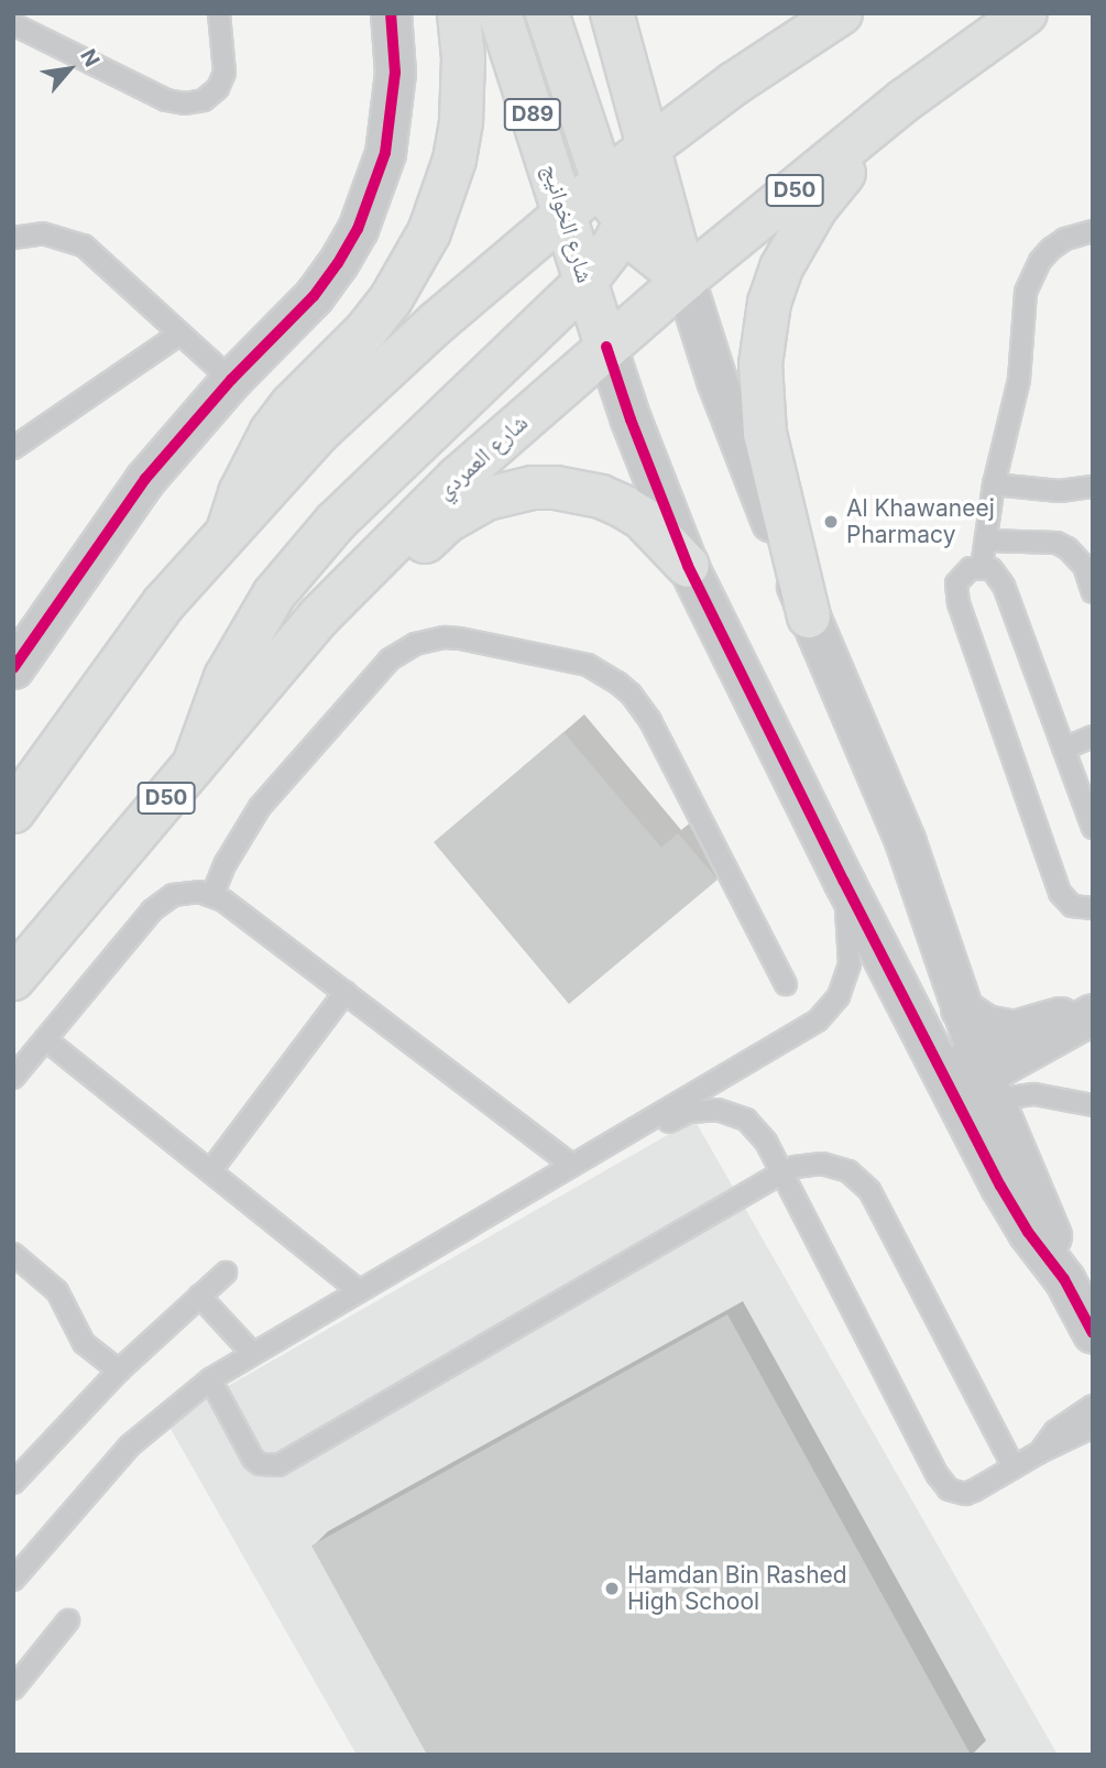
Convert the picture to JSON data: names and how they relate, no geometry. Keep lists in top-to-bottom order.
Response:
{
  "streets": {
    "main road": [
      "D89",
      "D50",
      "شارع الخوانيج",
      "شارع العمردي"
    ]
  },
  "crossings": [
    ["شارع الخوانيج", "شارع العمردي"]
  ],
  "places": ["Al Khawaneej Pharmacy", "Hamdan Bin Rashed High School"],
  "north": "top right"
}
